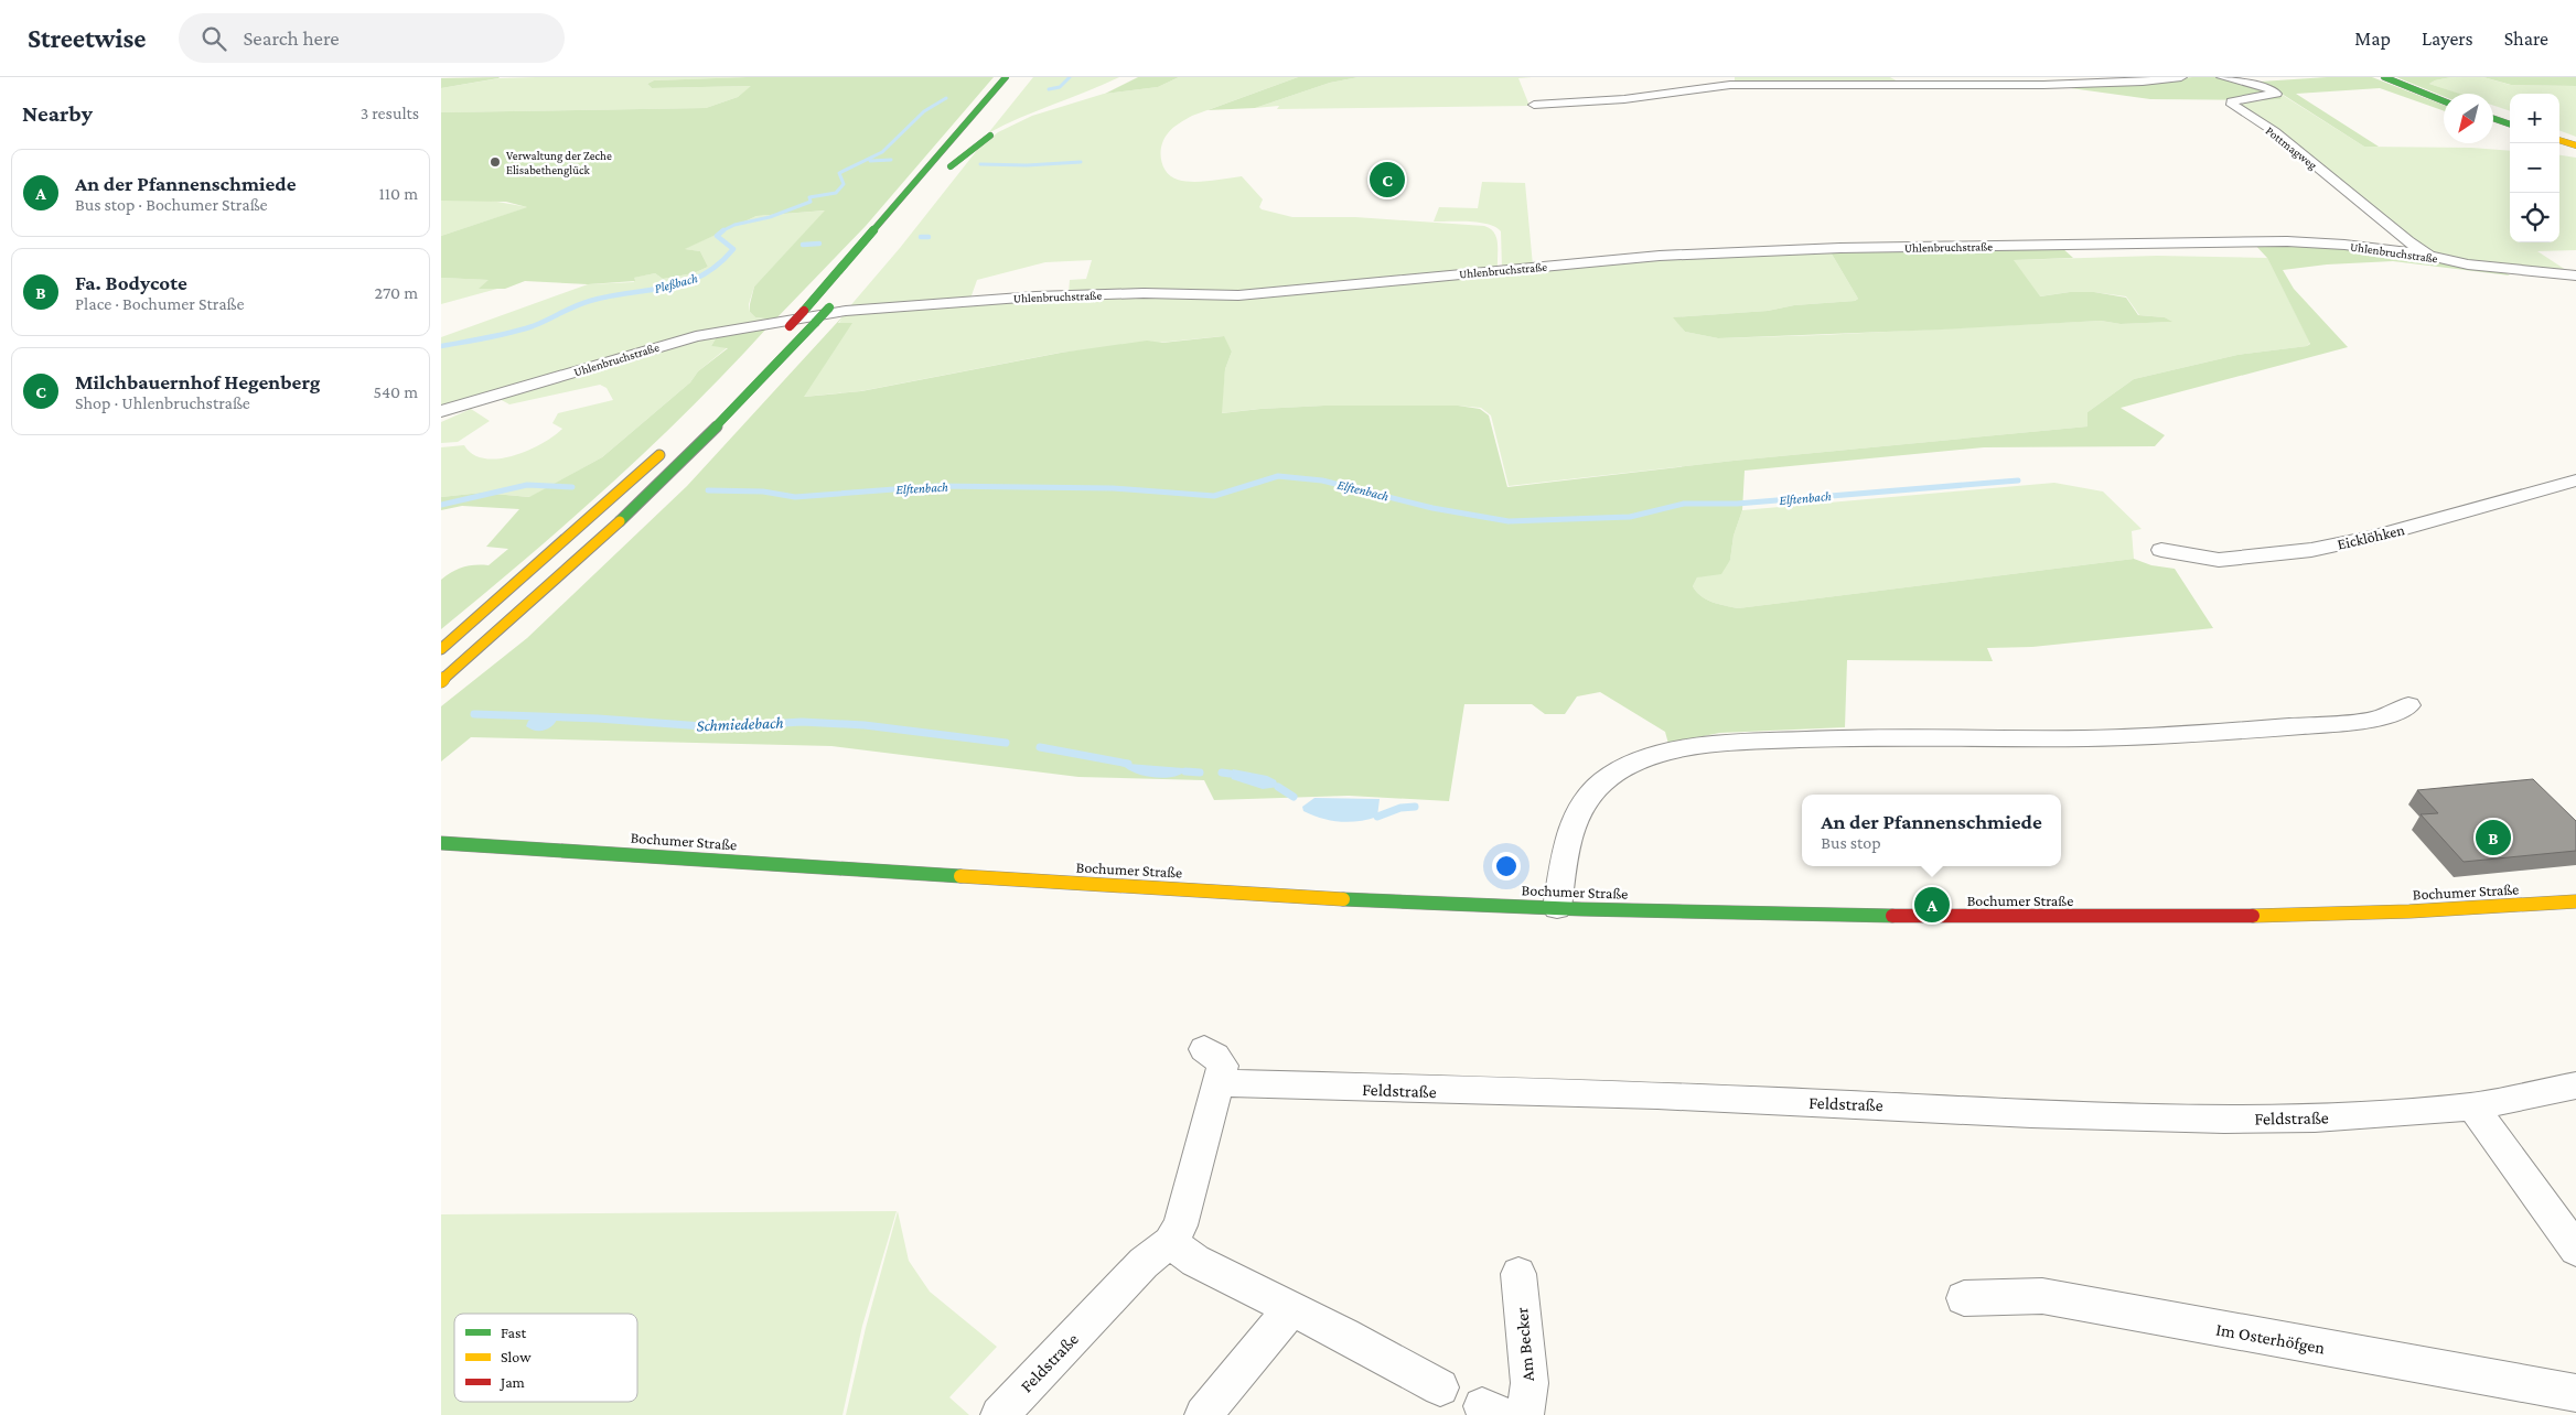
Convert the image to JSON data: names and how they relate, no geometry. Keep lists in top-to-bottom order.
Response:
{
  "streets": {
    "main road": ["Bochumer Straße"],
    "street": [
      "Pottmagweg",
      "Uhlenbruchstraße",
      "Eicklöhken",
      "Feldstraße",
      "Im Osterhöfgen",
      "Am Becker"
    ]
  },
  "crossings": [
    ["Pottmagweg", "Uhlenbruchstraße"]
  ],
  "water": ["Pleßbach", "Elftenbach", "Schmiedebach"],
  "places": ["Verwaltung der Zeche Elisabethenglück"],
  "legend": ["Fast", "Slow", "Jam"],
  "north": "bottom left",
  "page": {
    "header": "Streetwise",
    "search": "Search here",
    "nav": ["Map", "Layers", "Share"],
    "heading": ["Nearby", "3 results"],
    "map_buttons": ["+", "−"],
    "list": [
      {
        "mark": "A",
        "name": "An der Pfannenschmiede",
        "note": "Bus stop · Bochumer Straße",
        "value": "110 m"
      },
      {
        "mark": "B",
        "name": "Fa. Bodycote",
        "note": "Place · Bochumer Straße",
        "value": "270 m"
      },
      {
        "mark": "C",
        "name": "Milchbauernhof Hegenberg",
        "note": "Shop · Uhlenbruchstraße",
        "value": "540 m"
      }
    ],
    "pins": ["C", "B", "A"],
    "popup": ["An der Pfannenschmiede", "Bus stop"]
  }
}
